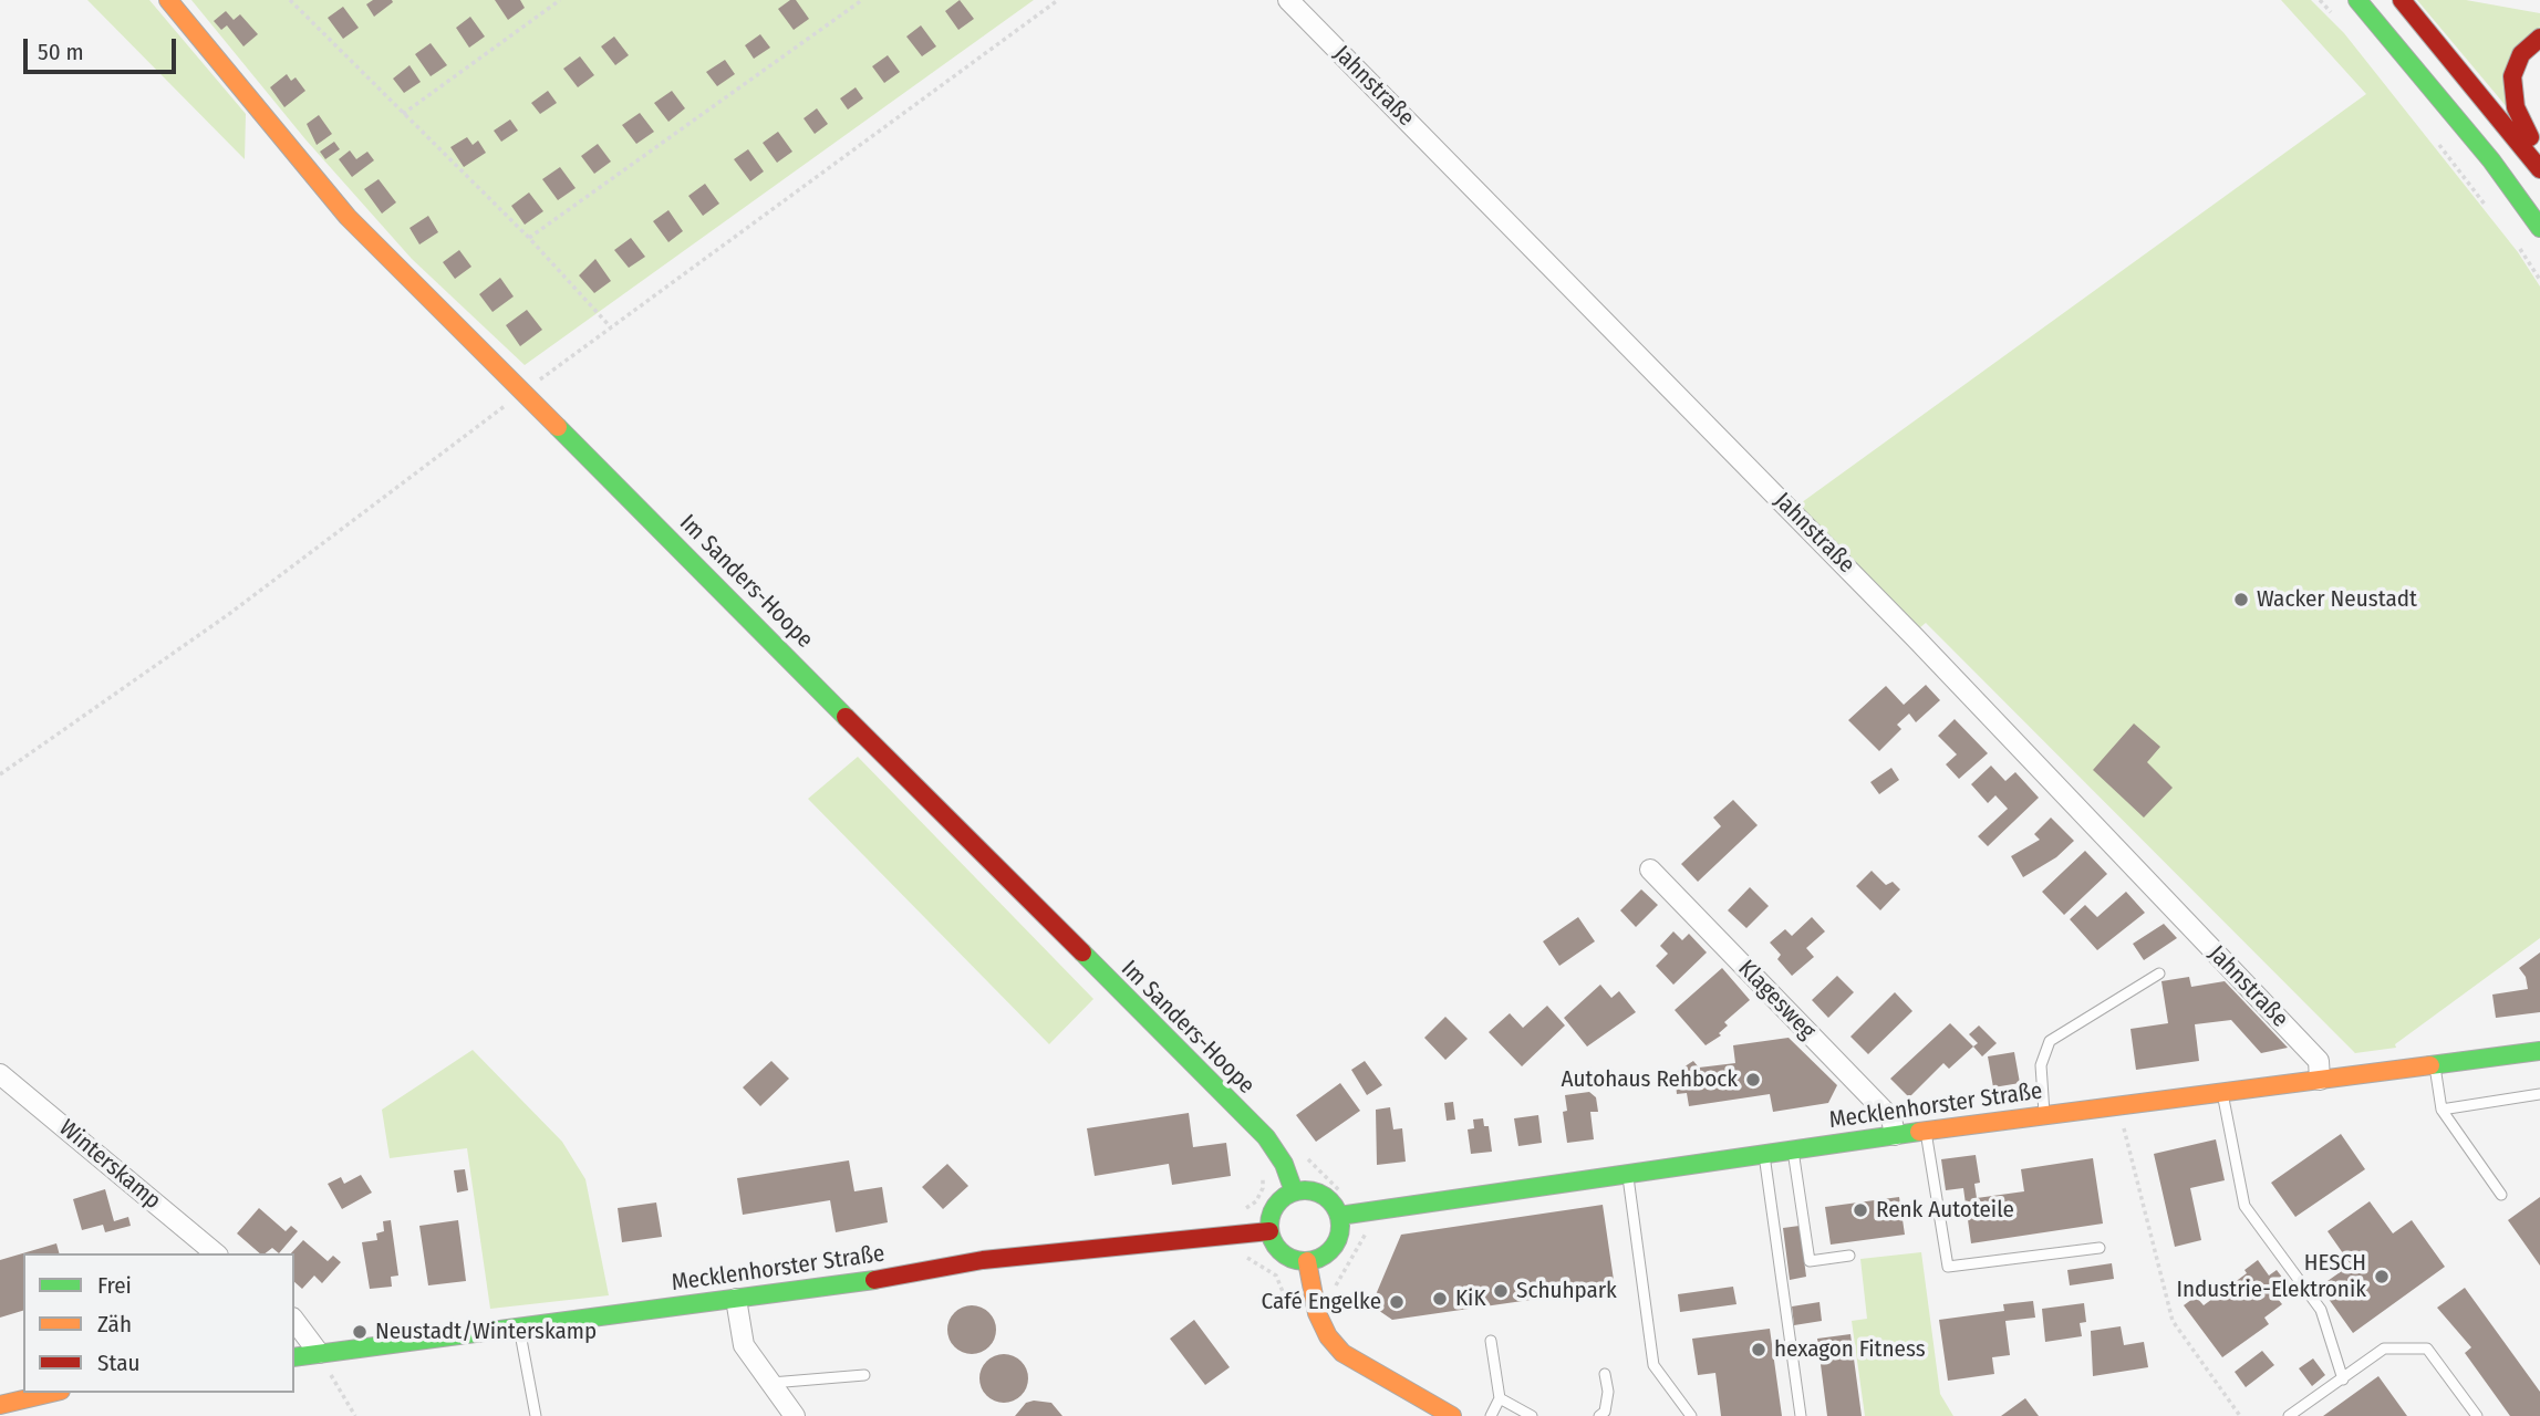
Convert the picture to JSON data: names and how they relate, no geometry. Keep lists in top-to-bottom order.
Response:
{
  "streets": {
    "main road": ["Im Sanders-Hoope", "Mecklenhorster Straße"],
    "street": ["Jahnstraße", "Klagesweg", "Winterskamp"]
  },
  "crossings": [
    ["Jahnstraße", "Mecklenhorster Straße"],
    ["Im Sanders-Hoope", "Mecklenhorster Straße"],
    ["Klagesweg", "Mecklenhorster Straße"]
  ],
  "places": [
    "Wacker Neustadt",
    "Autohaus Rehbock",
    "Renk Autoteile",
    "HESCH Industrie-Elektronik",
    "Schuhpark",
    "KiK",
    "Café Engelke",
    "Neustadt/Winterskamp",
    "hexagon Fitness"
  ],
  "legend": ["Frei", "Zäh", "Stau"],
  "scale_bar": "50 m"
}
